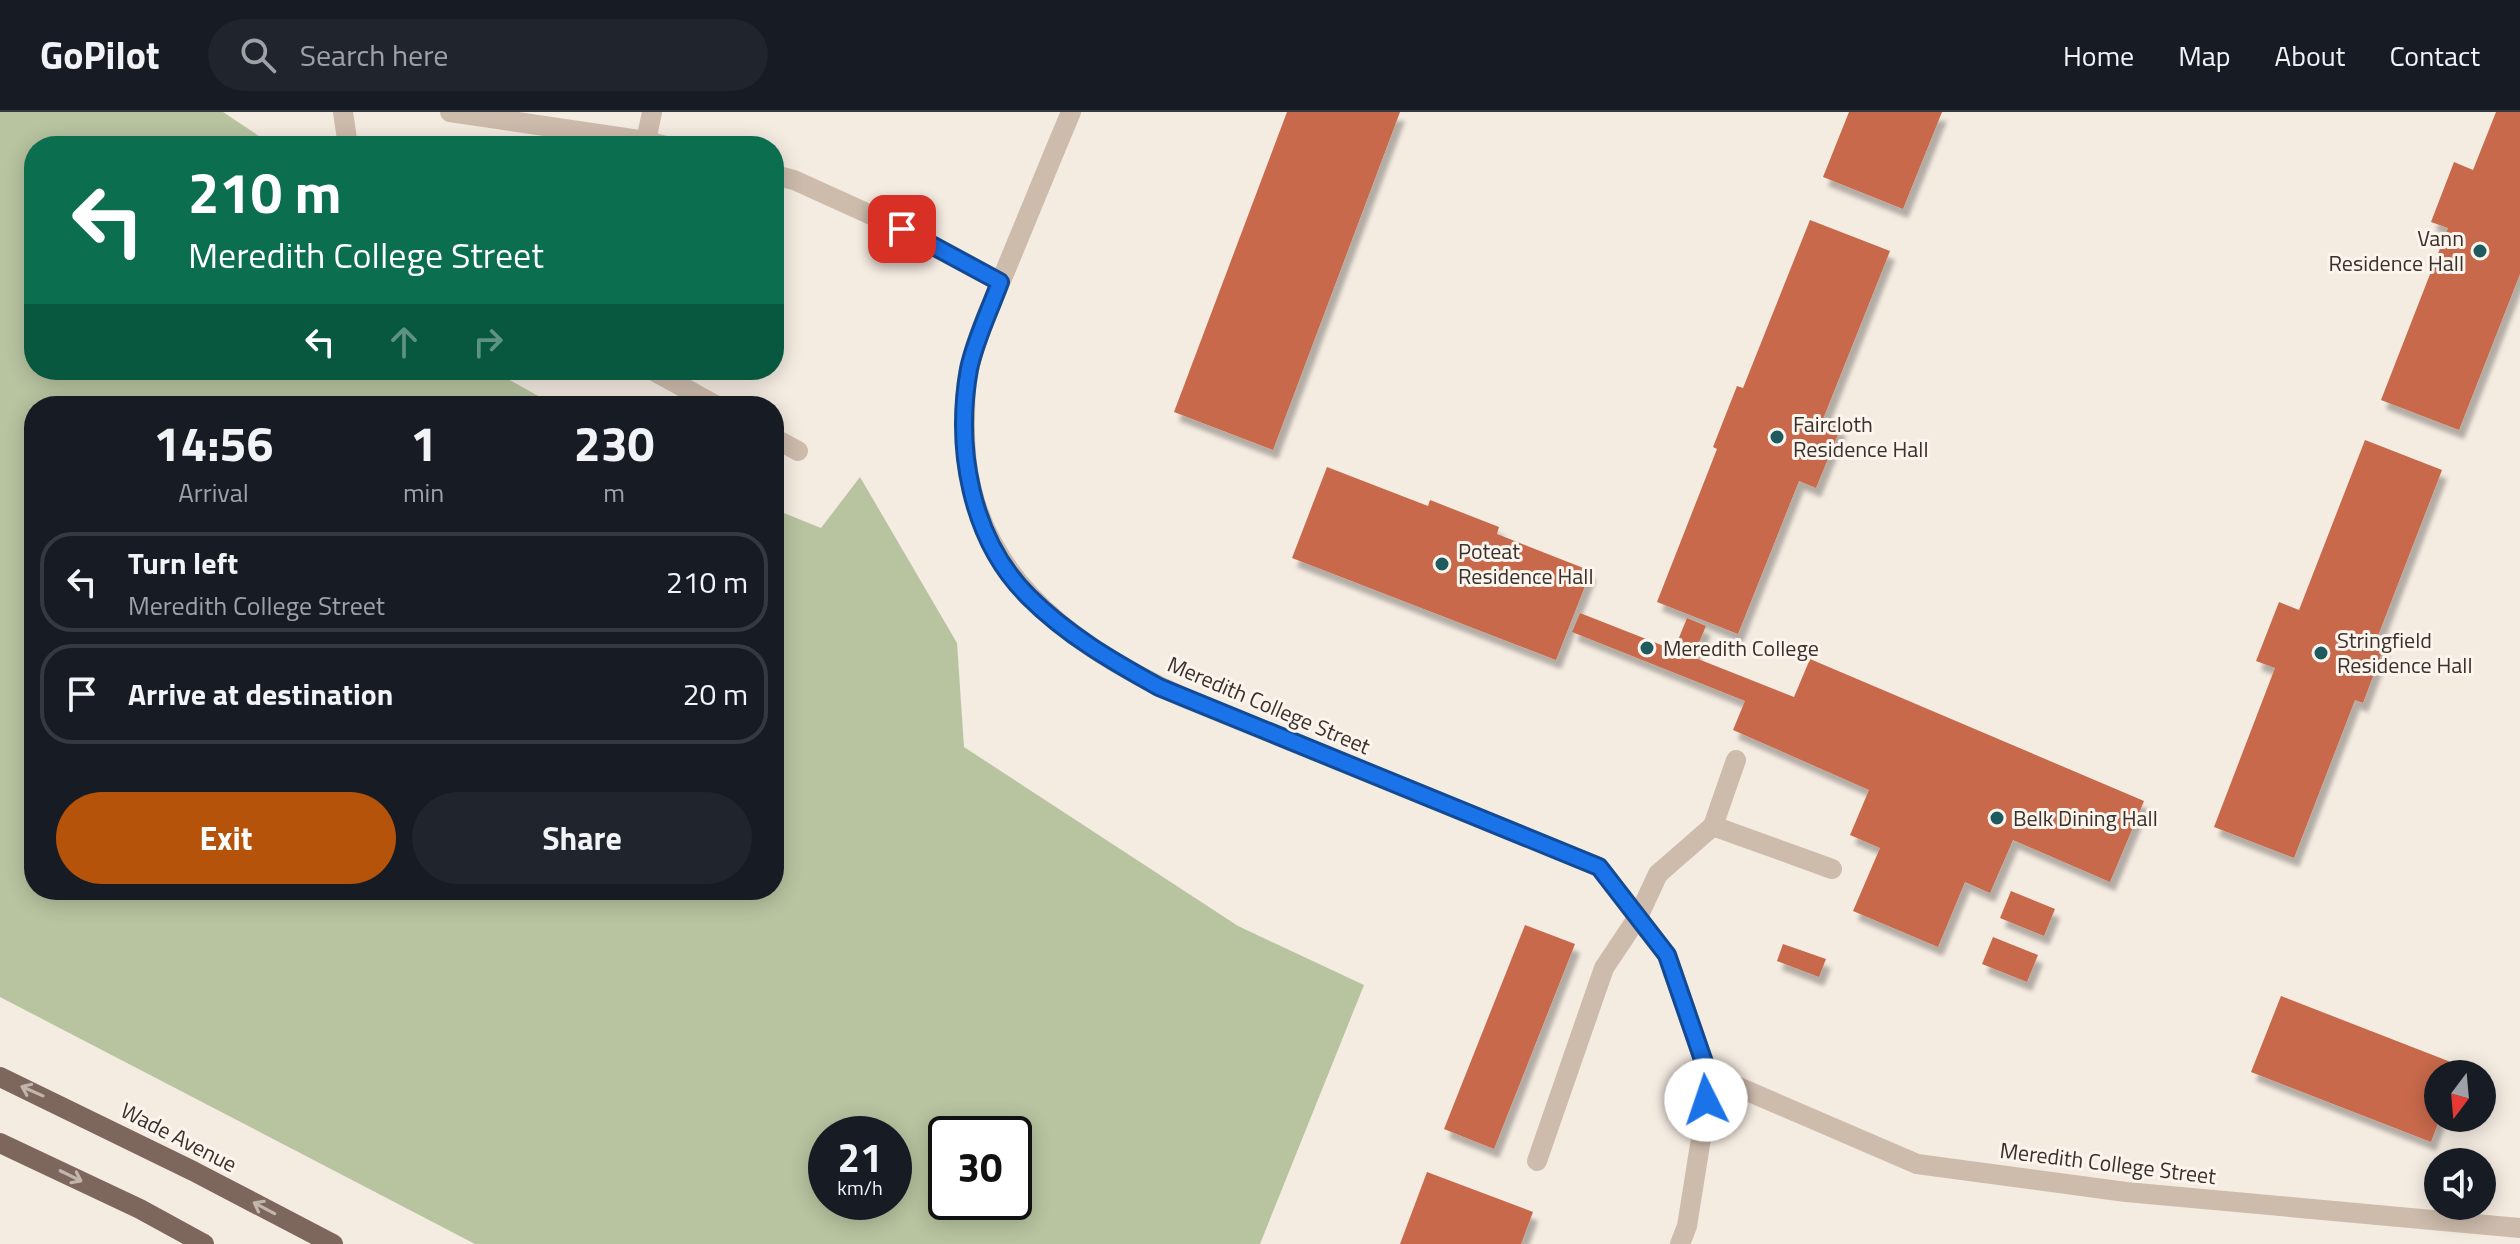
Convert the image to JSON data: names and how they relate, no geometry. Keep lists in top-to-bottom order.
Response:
{
  "streets": {
    "main road": ["Wade Avenue"],
    "street": ["Meredith College Street"]
  },
  "places": [
    "Vann Residence Hall",
    "Faircloth Residence Hall",
    "Poteat Residence Hall",
    "Meredith College",
    "Stringfield Residence Hall",
    "Belk Dining Hall"
  ],
  "north": "bottom",
  "page": {
    "header": "GoPilot",
    "search": "Search here",
    "nav": [
      "Home",
      "Map",
      "About",
      "Contact"
    ],
    "turn": ["210 m", "Meredith College Street"],
    "eta": [
      "14:56",
      "Arrival",
      "1",
      "min",
      "230",
      "m"
    ],
    "list": [
      {
        "name": "Turn left",
        "note": "Meredith College Street",
        "value": "210 m"
      },
      {
        "name": "Arrive at destination",
        "value": "20 m"
      }
    ],
    "buttons": ["Exit", "Share"],
    "speed": "21 km/h",
    "limit": "30"
  }
}
